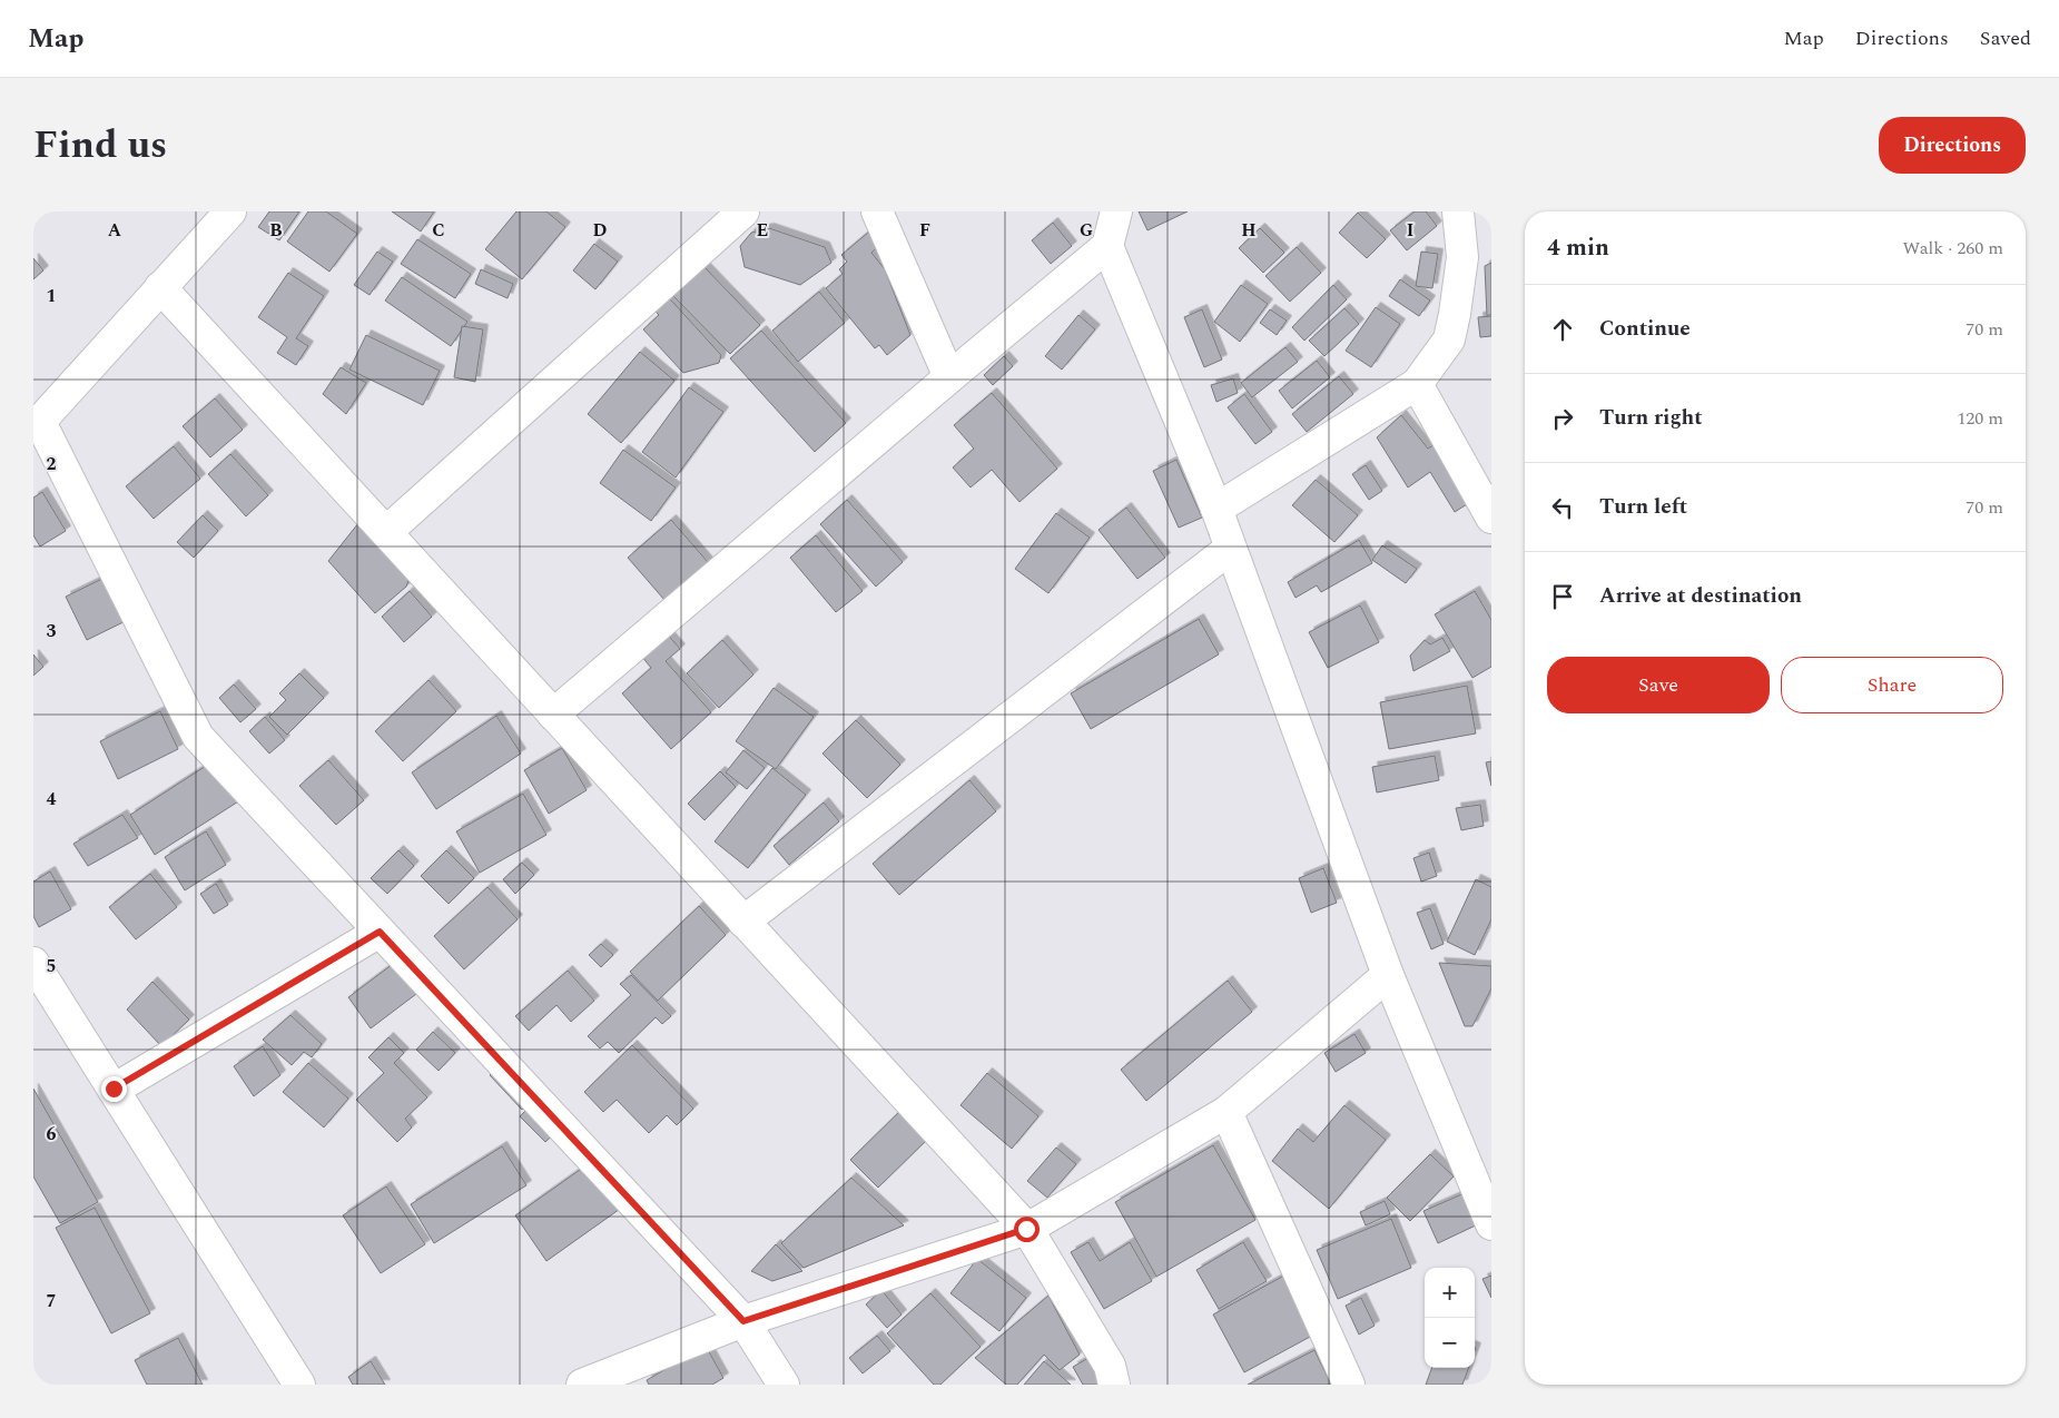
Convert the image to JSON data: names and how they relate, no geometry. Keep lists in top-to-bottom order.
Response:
{
  "page": {
    "header": "Map",
    "nav": ["Map", "Directions", "Saved"],
    "title": "Find us",
    "buttons": [
      "Directions",
      ["Save", "Share"]
    ],
    "heading": ["4 min", "Walk · 260 m"],
    "list": [
      ["Continue", "70 m"],
      ["Turn right", "120 m"],
      ["Turn left", "70 m"],
      "Arrive at destination"
    ],
    "map_buttons": ["+", "−"]
  },
  "grid": {
    "columns": [
      "A",
      "B",
      "C",
      "D",
      "E",
      "F",
      "G",
      "H",
      "I"
    ],
    "rows": [
      "1",
      "2",
      "3",
      "4",
      "5",
      "6",
      "7"
    ]
  }
}
